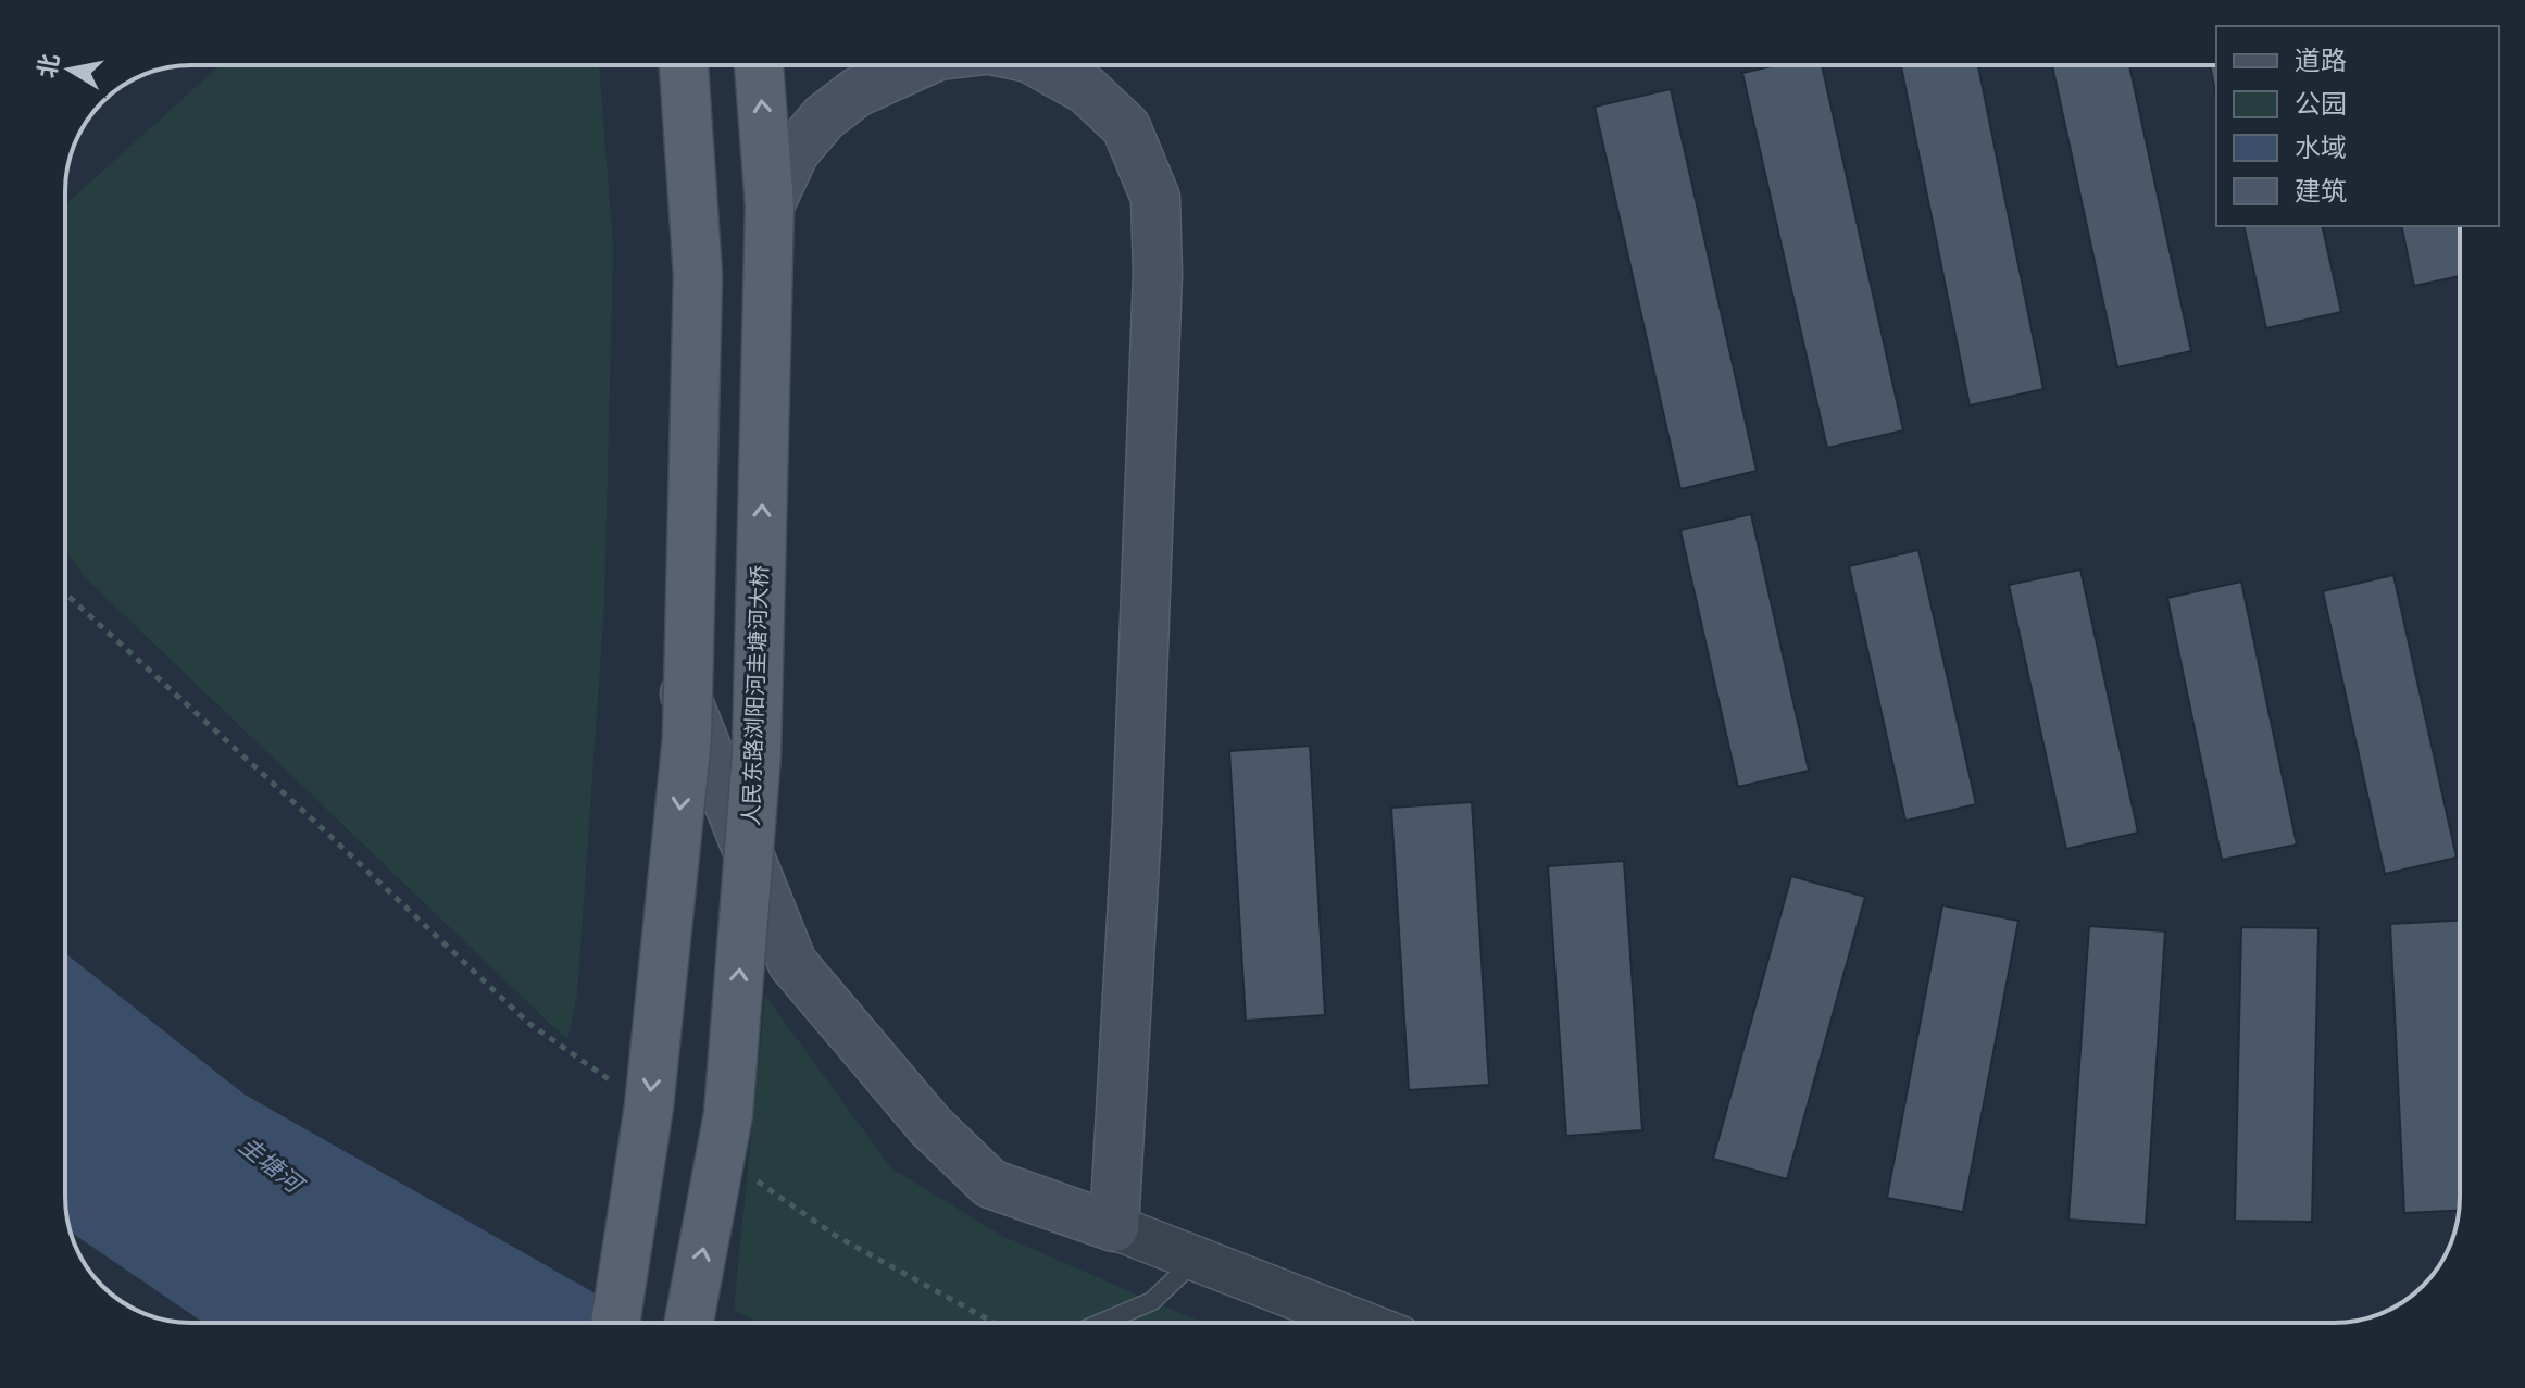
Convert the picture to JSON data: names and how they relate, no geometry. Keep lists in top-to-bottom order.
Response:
{
  "streets": {
    "main road": ["人民东路浏阳河圭塘河大桥"]
  },
  "water": ["圭塘河"],
  "legend": [
    "道路",
    "公园",
    "水域",
    "建筑"
  ],
  "north": "left"
}
